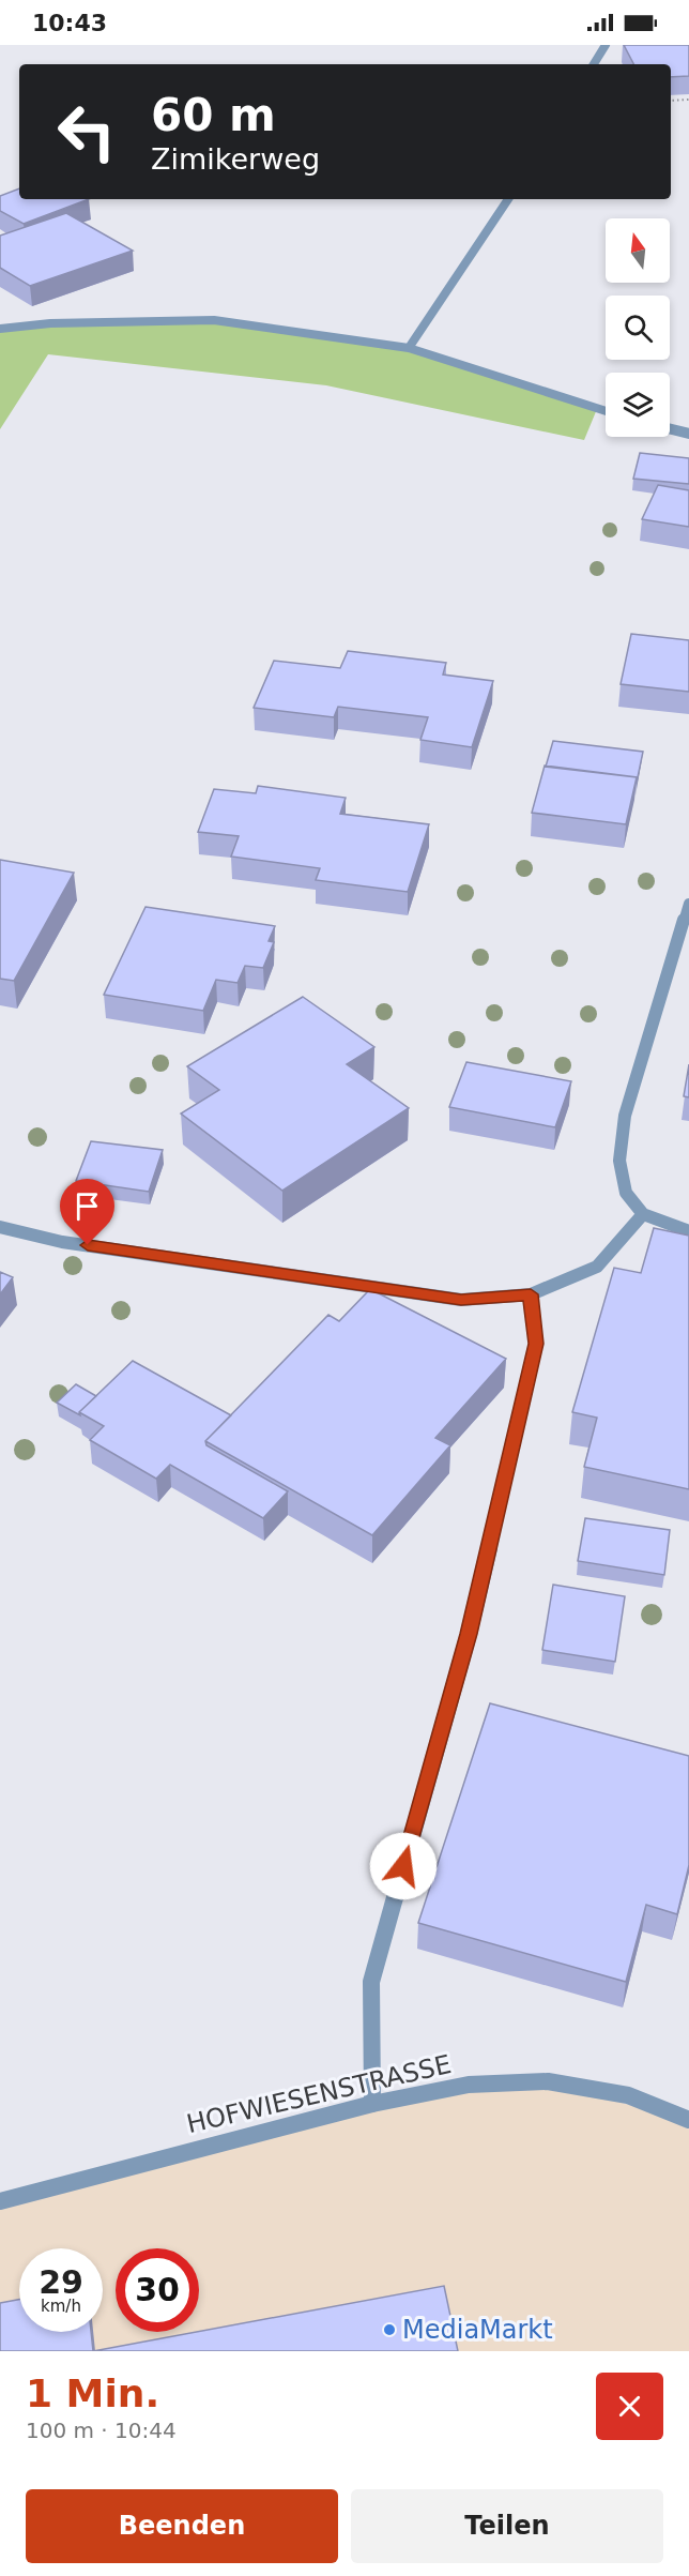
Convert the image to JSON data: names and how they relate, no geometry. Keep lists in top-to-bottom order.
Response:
{
  "streets": {
    "street": ["HOFWIESENSTRASSE"]
  },
  "places": ["MediaMarkt"],
  "north": "top",
  "page": {
    "status": "10:43",
    "turn": ["60 m", "Zimikerweg"],
    "speed": "29 km/h",
    "limit": "30",
    "heading": ["1 Min.", "100 m · 10:44"],
    "buttons": ["Beenden", "Teilen"]
  }
}
